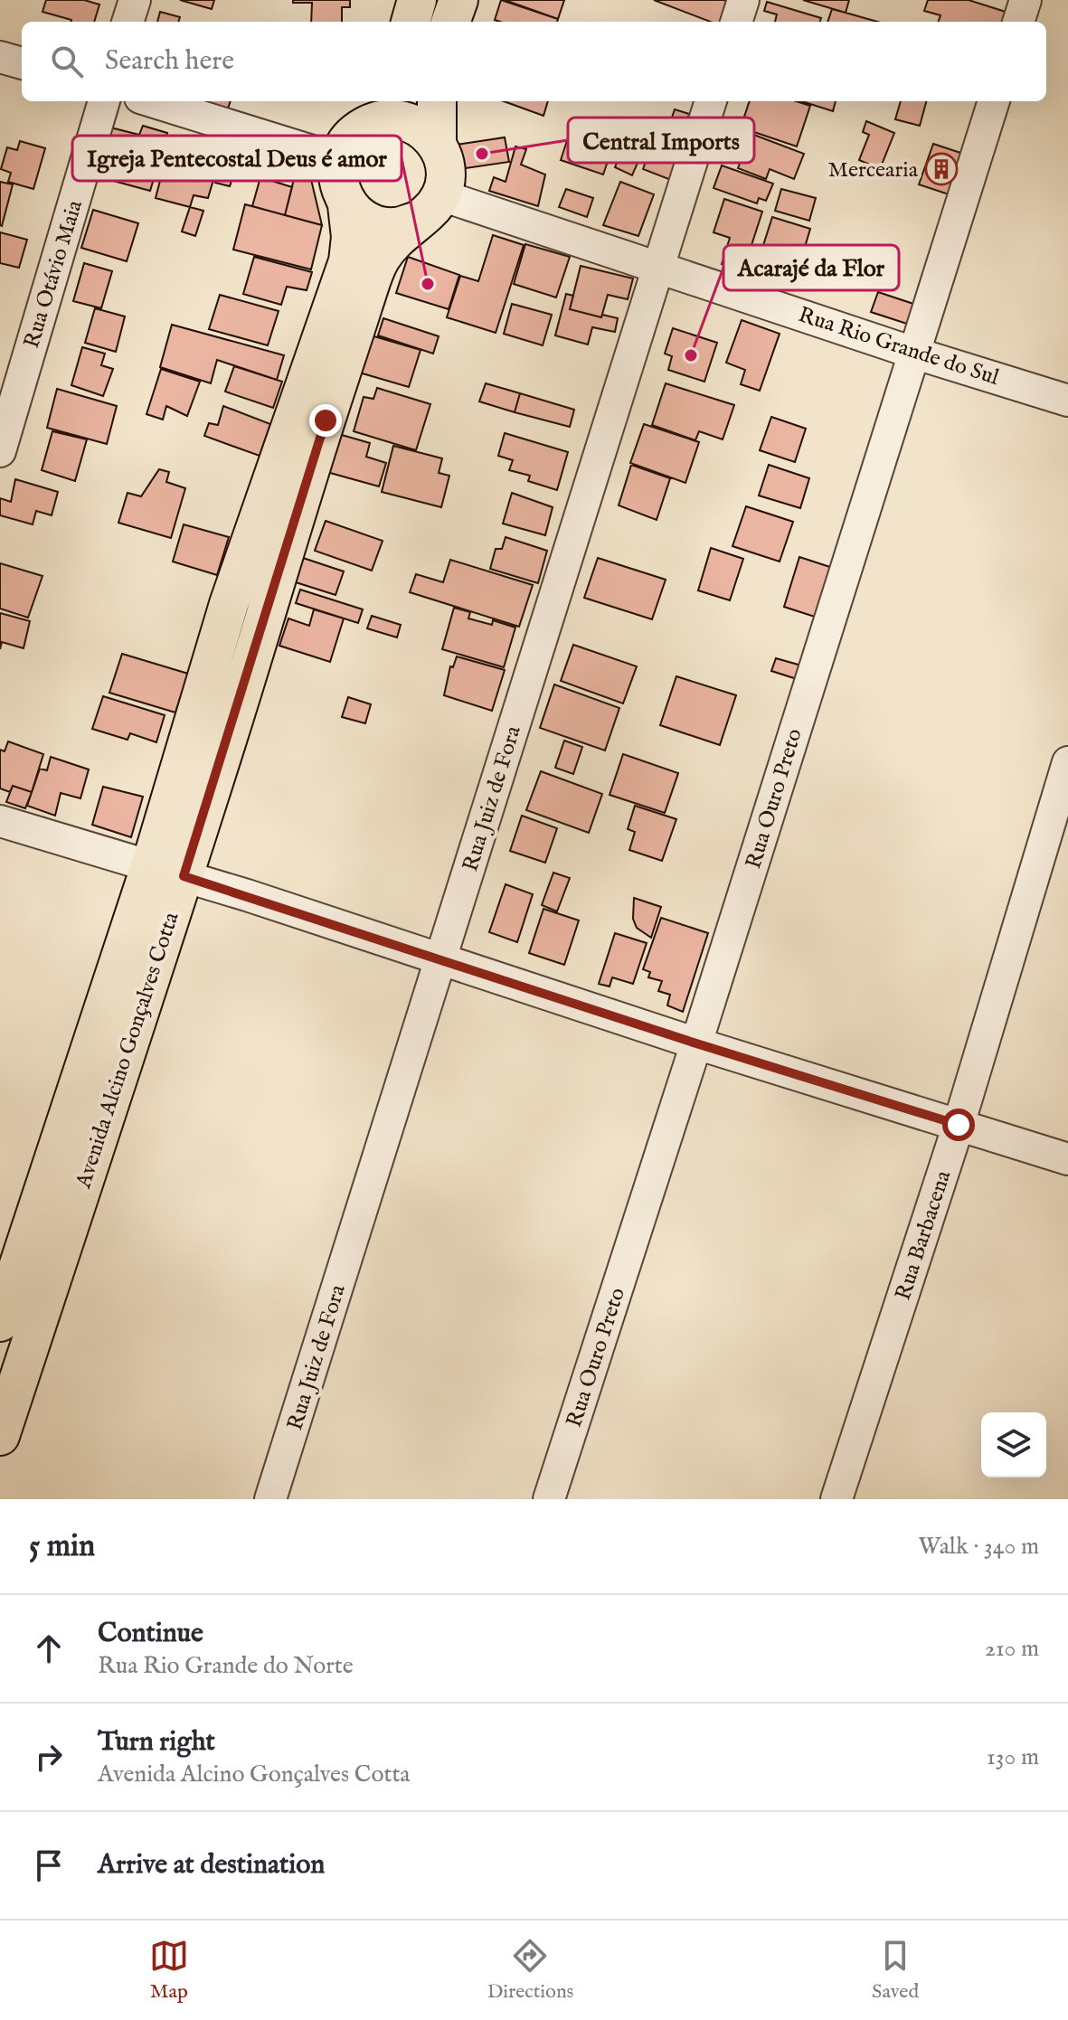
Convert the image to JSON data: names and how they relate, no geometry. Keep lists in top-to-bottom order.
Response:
{
  "streets": {
    "main road": ["Avenida Alcino Gonçalves Cotta"],
    "street": [
      "Rua Otávio Maia",
      "Rua Rio Grande do Sul",
      "Rua Juiz de Fora",
      "Rua Ouro Preto",
      "Rua Barbacena"
    ]
  },
  "crossings": [
    ["Rua Rio Grande do Sul", "Rua Juiz de Fora"],
    ["Rua Rio Grande do Sul", "Rua Ouro Preto"],
    ["Rua Rio Grande do Sul", "Avenida Alcino Gonçalves Cotta"]
  ],
  "places": {
    "other": ["Central Imports", "Igreja Pentecostal Deus é amor", "Acarajé da Flor"],
    "building": ["Mercearia"]
  },
  "page": {
    "search": "Search here",
    "heading": ["5 min", "Walk · 340 m"],
    "list": [
      ["Continue", "Rua Rio Grande do Norte", "210 m"],
      ["Turn right", "Avenida Alcino Gonçalves Cotta", "130 m"],
      "Arrive at destination"
    ],
    "nav": ["Map", "Directions", "Saved"]
  }
}
